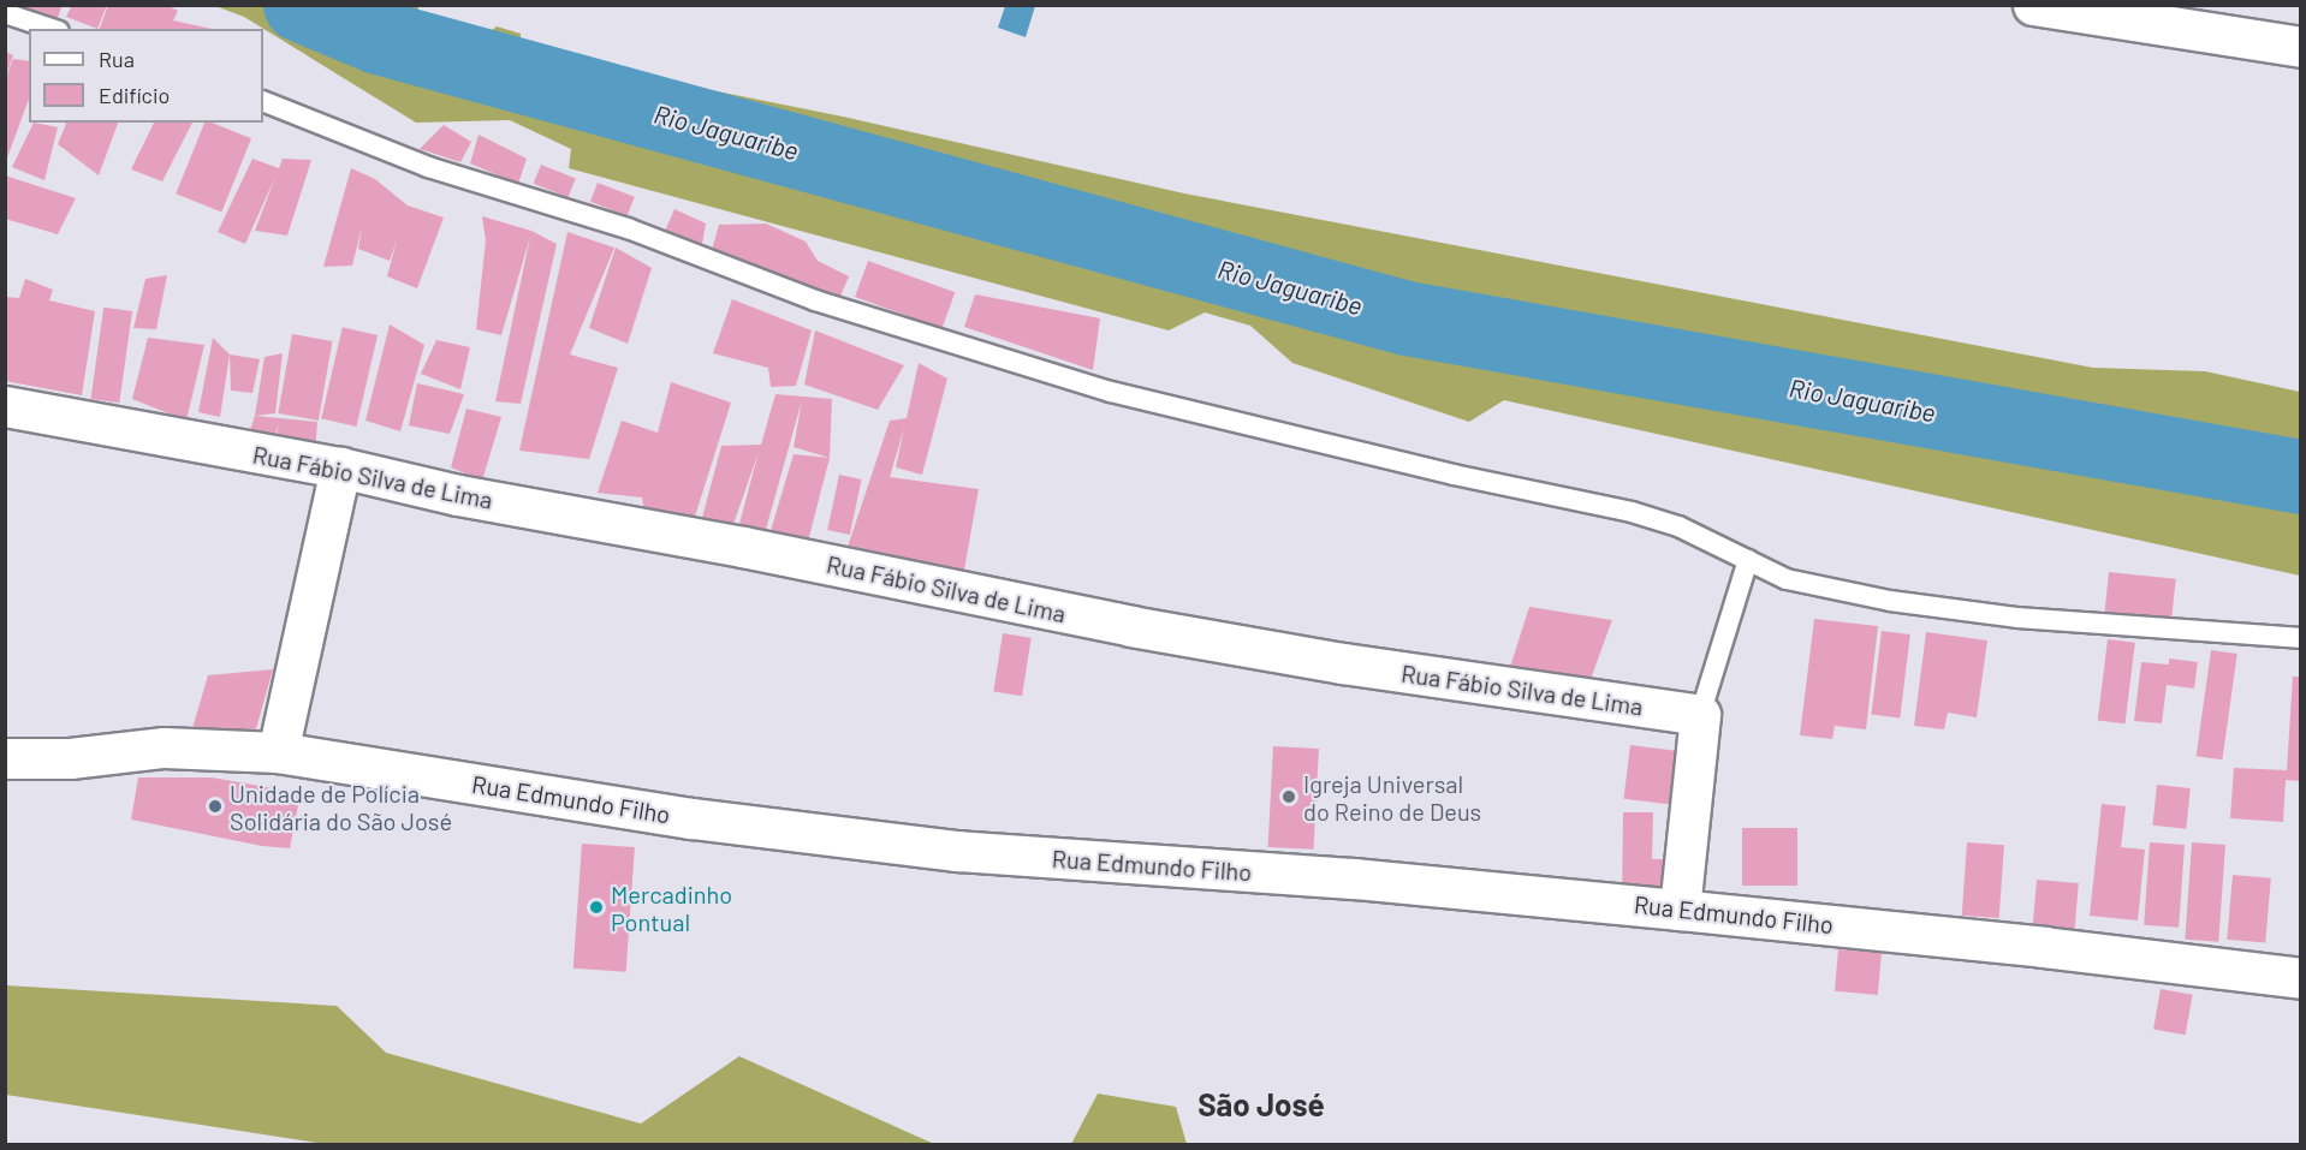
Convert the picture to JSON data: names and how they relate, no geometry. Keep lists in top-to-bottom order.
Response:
{
  "streets": {
    "street": ["Rua Fábio Silva de Lima", "Rua Edmundo Filho"]
  },
  "districts": ["São José"],
  "water": ["Rio Jaguaribe"],
  "places": ["Igreja Universal do Reino de Deus", "Unidade de Polícia Solidária do São José", "Mercadinho Pontual"],
  "legend": ["Rua", "Edifício"]
}
